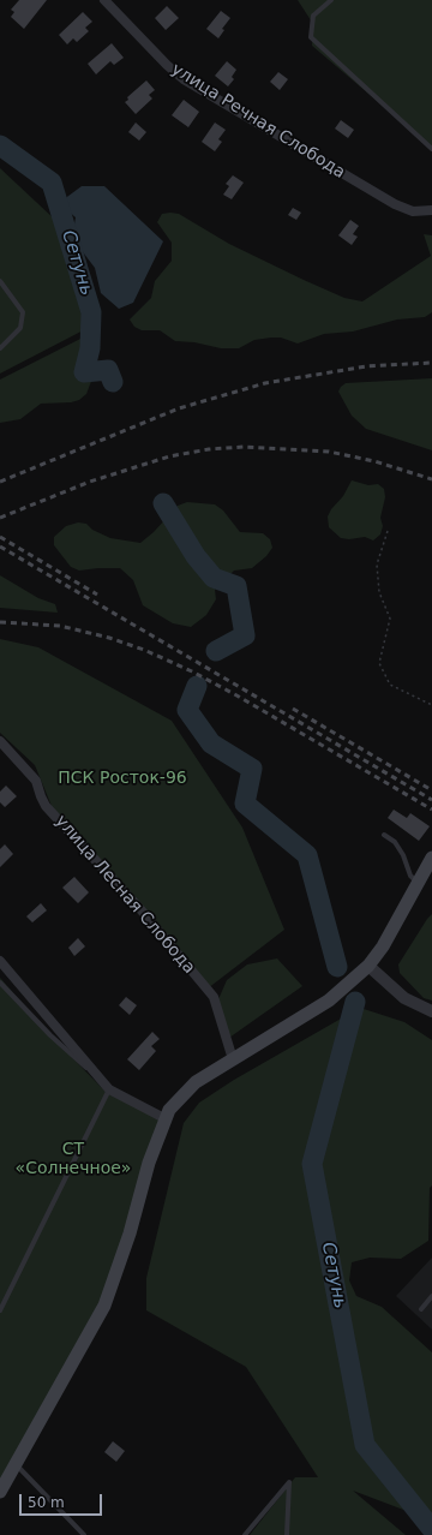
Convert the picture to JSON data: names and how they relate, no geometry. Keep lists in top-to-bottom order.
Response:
{
  "streets": {
    "street": ["улица Речная Слобода", "улица Лесная Слобода"]
  },
  "water": ["Сетунь"],
  "parks": ["ПСК Росток-96", "СТ «Солнечное»"],
  "scale_bar": "50 m"
}
